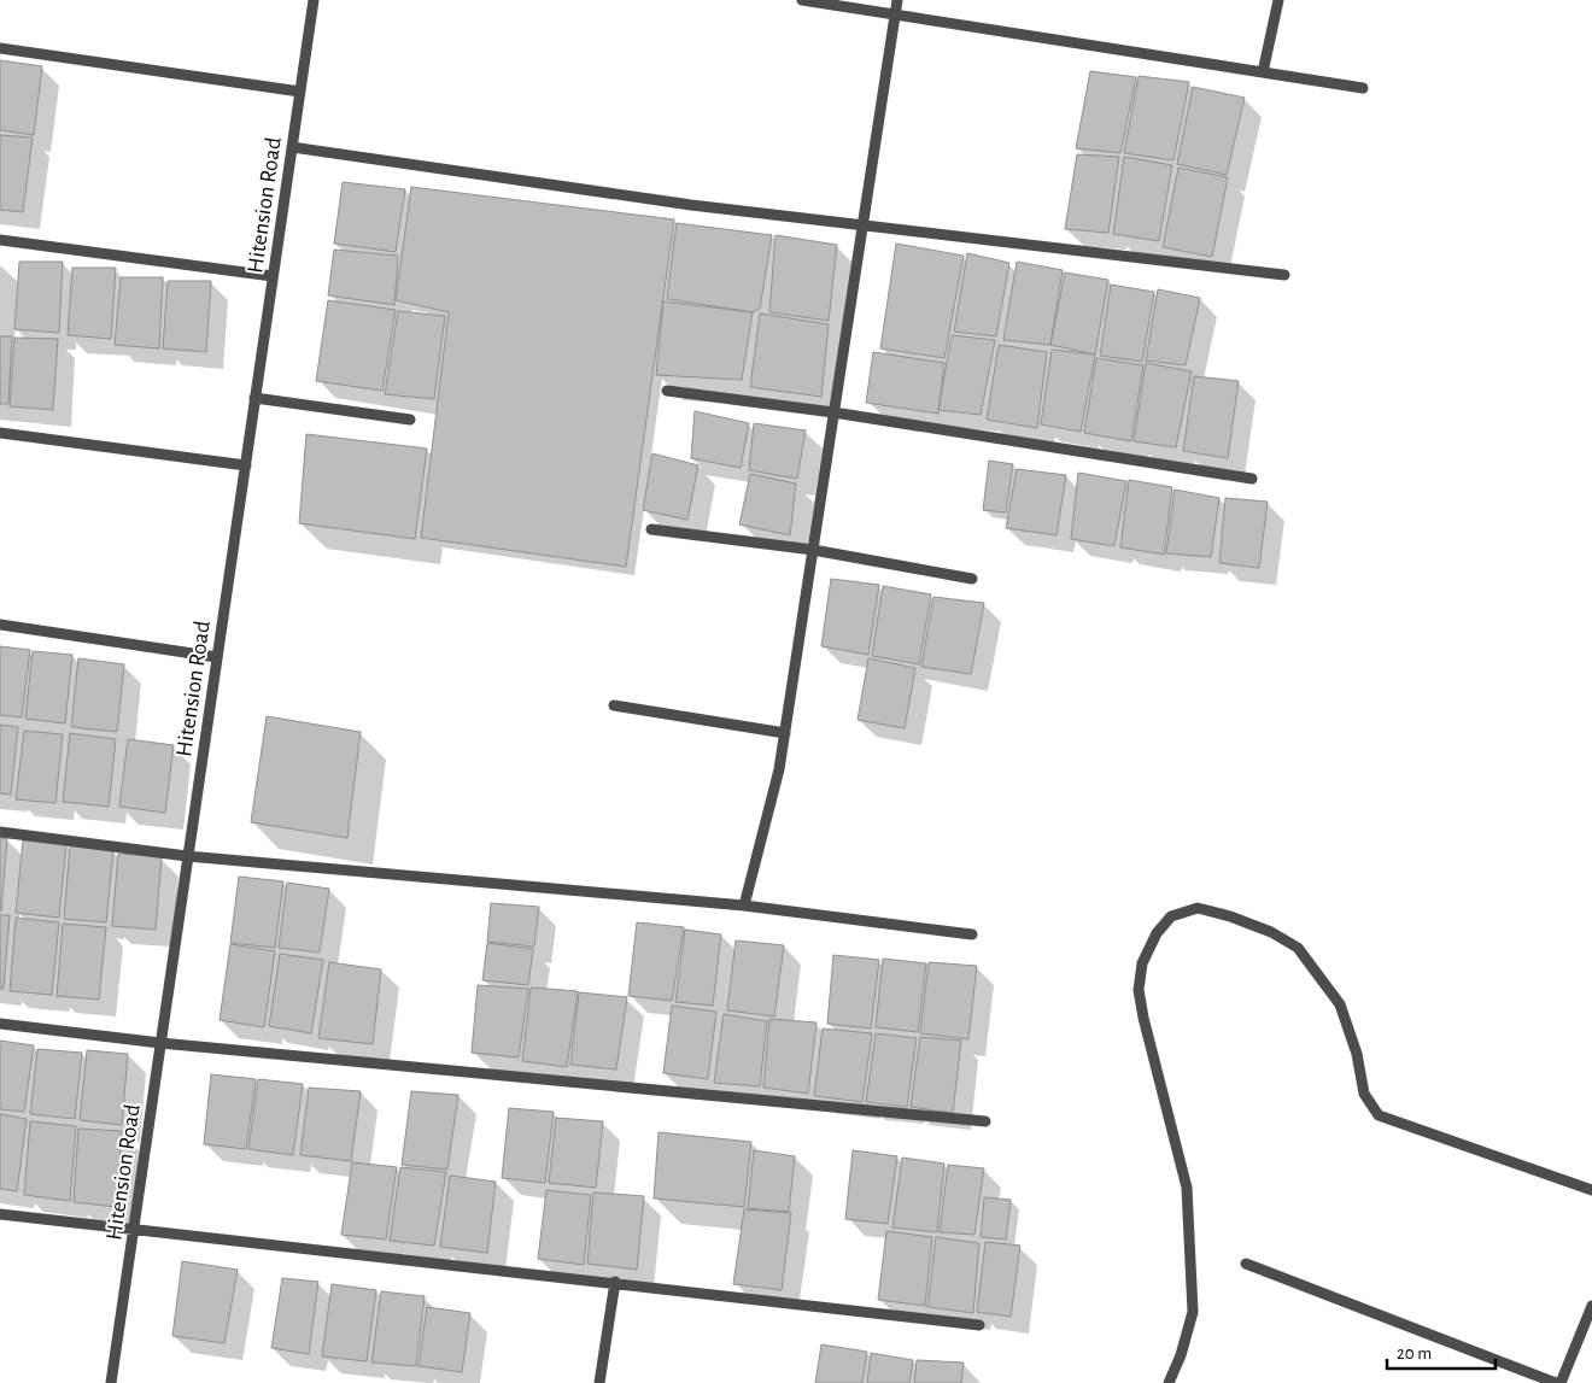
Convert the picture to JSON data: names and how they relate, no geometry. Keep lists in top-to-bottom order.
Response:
{
  "streets": {
    "street": ["Hitension Road"]
  },
  "scale_bar": "20 m"
}
